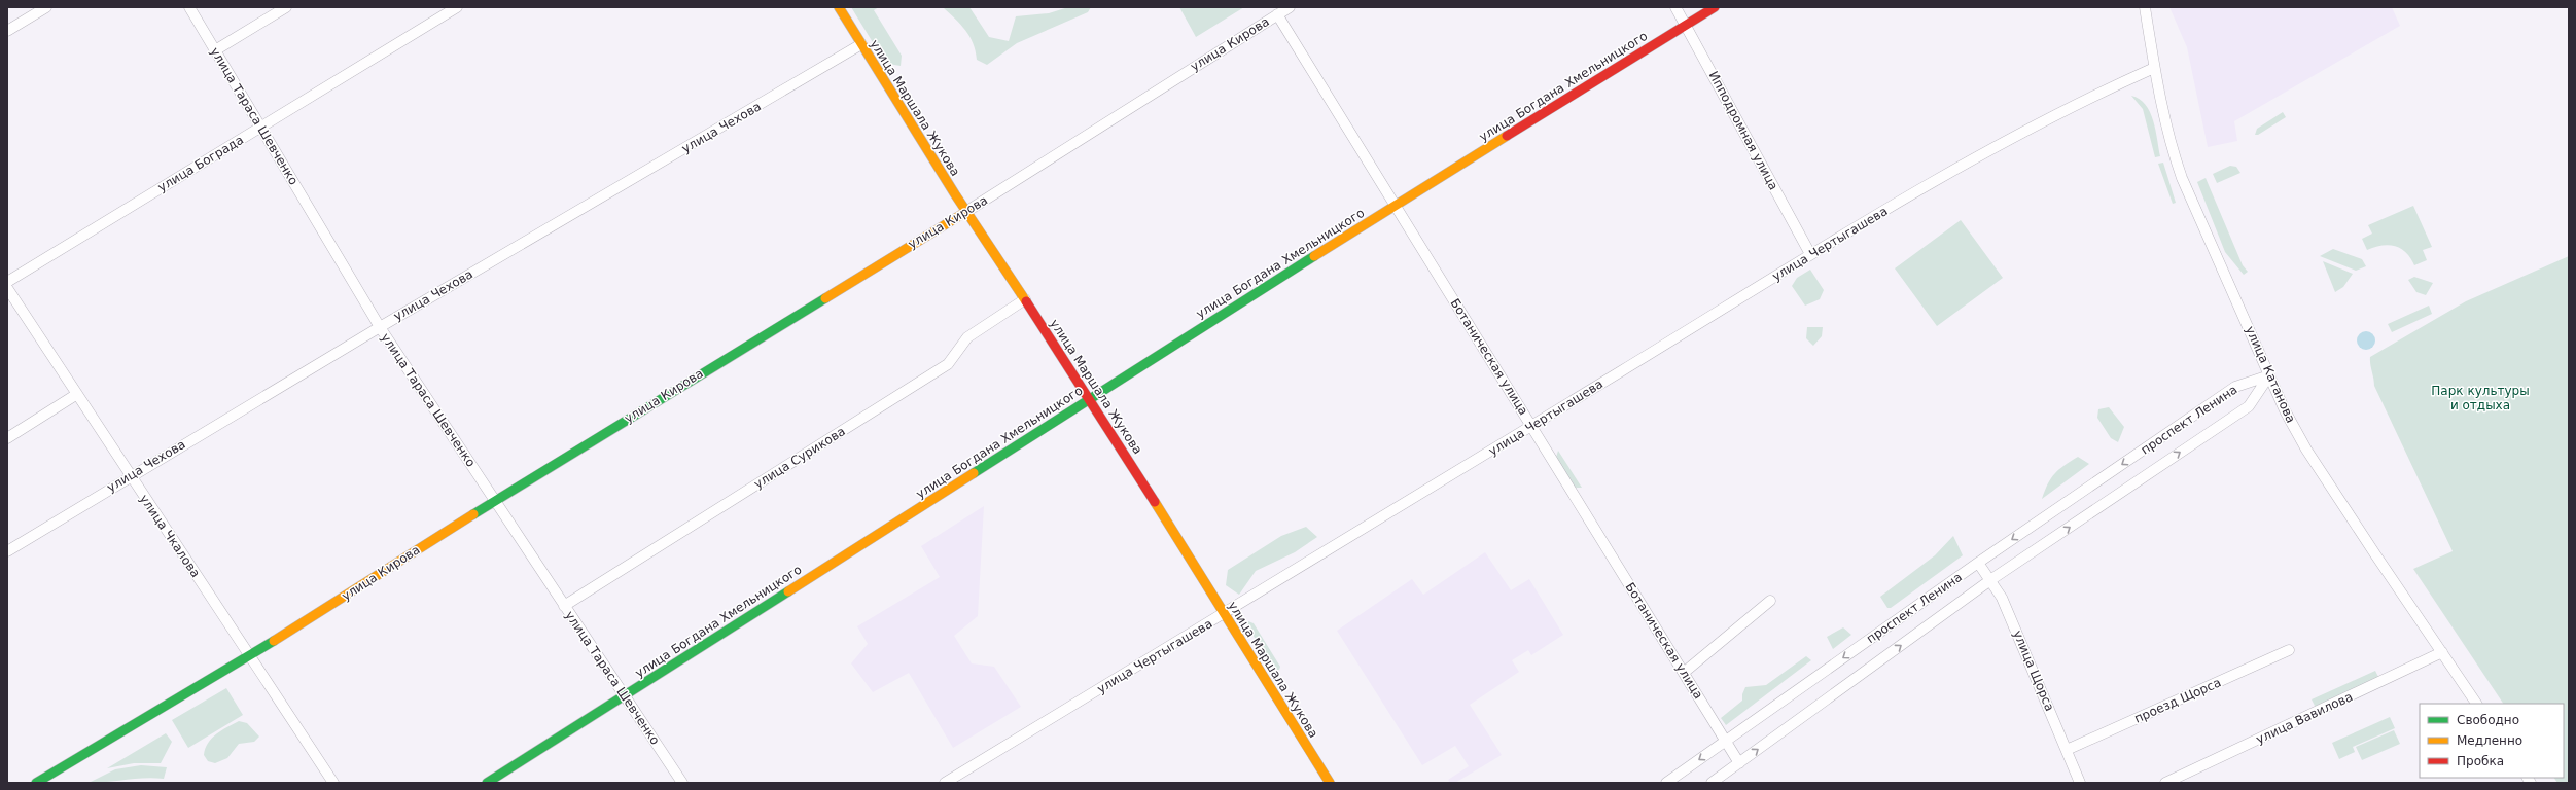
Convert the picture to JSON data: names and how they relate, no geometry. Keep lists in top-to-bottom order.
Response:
{
  "streets": {
    "main road": ["улица Кирова", "улица Богдана Хмельницкого", "улица Маршала Жукова"],
    "street": [
      "улица Тараса Шевченко",
      "улица Чехова",
      "Ипподромная улица",
      "улица Бограда",
      "улица Чертыгашева",
      "Ботаническая улица",
      "улица Катанова",
      "проспект Ленина",
      "улица Сурикова",
      "улица Чкалова",
      "улица Щорса",
      "проезд Щорса",
      "улица Вавилова"
    ]
  },
  "crossings": [
    ["улица Кирова", "улица Маршала Жукова"],
    ["улица Кирова", "улица Тараса Шевченко"],
    ["улица Кирова", "Ботаническая улица"],
    ["улица Кирова", "улица Чкалова"],
    ["улица Богдана Хмельницкого", "улица Маршала Жукова"],
    ["улица Богдана Хмельницкого", "улица Тараса Шевченко"],
    ["улица Богдана Хмельницкого", "Ипподромная улица"],
    ["улица Богдана Хмельницкого", "Ботаническая улица"],
    ["улица Маршала Жукова", "улица Чехова"],
    ["улица Маршала Жукова", "улица Чертыгашева"],
    ["улица Маршала Жукова", "улица Сурикова"],
    ["улица Тараса Шевченко", "улица Чехова"],
    ["улица Тараса Шевченко", "улица Бограда"],
    ["улица Тараса Шевченко", "улица Сурикова"],
    ["улица Чехова", "улица Чкалова"],
    ["Ипподромная улица", "улица Чертыгашева"],
    ["улица Чертыгашева", "Ботаническая улица"],
    ["улица Чертыгашева", "улица Катанова"],
    ["Ботаническая улица", "проспект Ленина"],
    ["улица Катанова", "проспект Ленина"],
    ["улица Катанова", "улица Вавилова"],
    ["проспект Ленина", "улица Щорса"],
    ["улица Щорса", "проезд Щорса"]
  ],
  "parks": ["Парк культуры и отдыха"],
  "legend": ["Свободно", "Медленно", "Пробка"]
}
